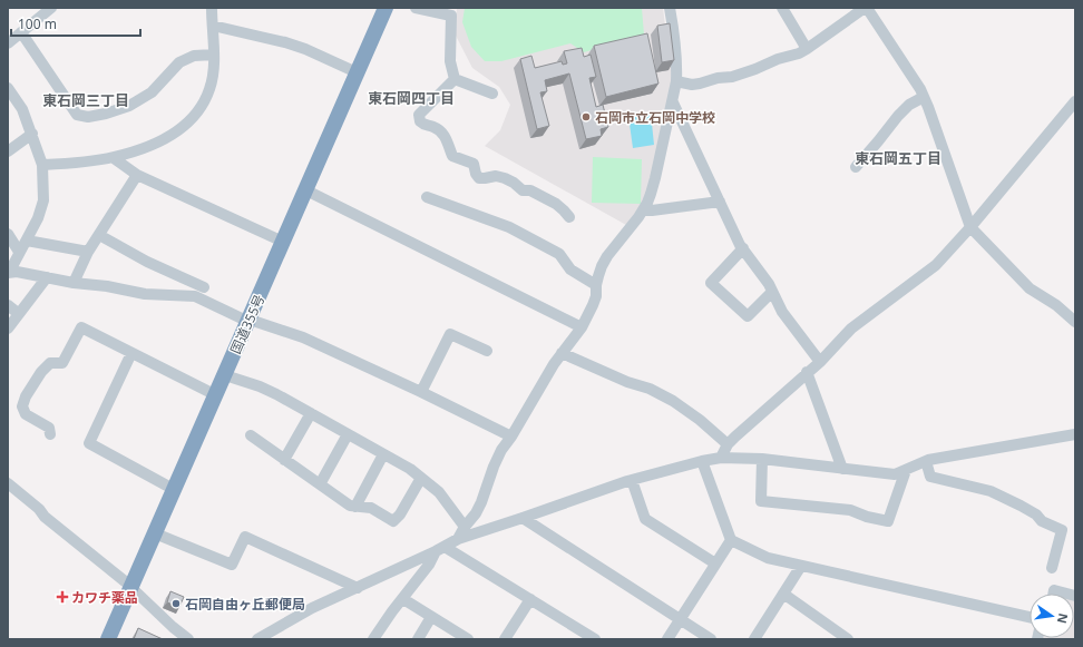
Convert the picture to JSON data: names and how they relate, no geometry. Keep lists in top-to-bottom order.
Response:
{
  "streets": {
    "highway": ["国道355号"]
  },
  "districts": ["東石岡四丁目", "東石岡三丁目", "東石岡五丁目"],
  "places": {
    "other": ["石岡市立石岡中学校", "石岡自由ヶ丘郵便局"],
    "health": ["カワチ薬品"]
  },
  "scale_bar": "100 m",
  "north": "right"
}
